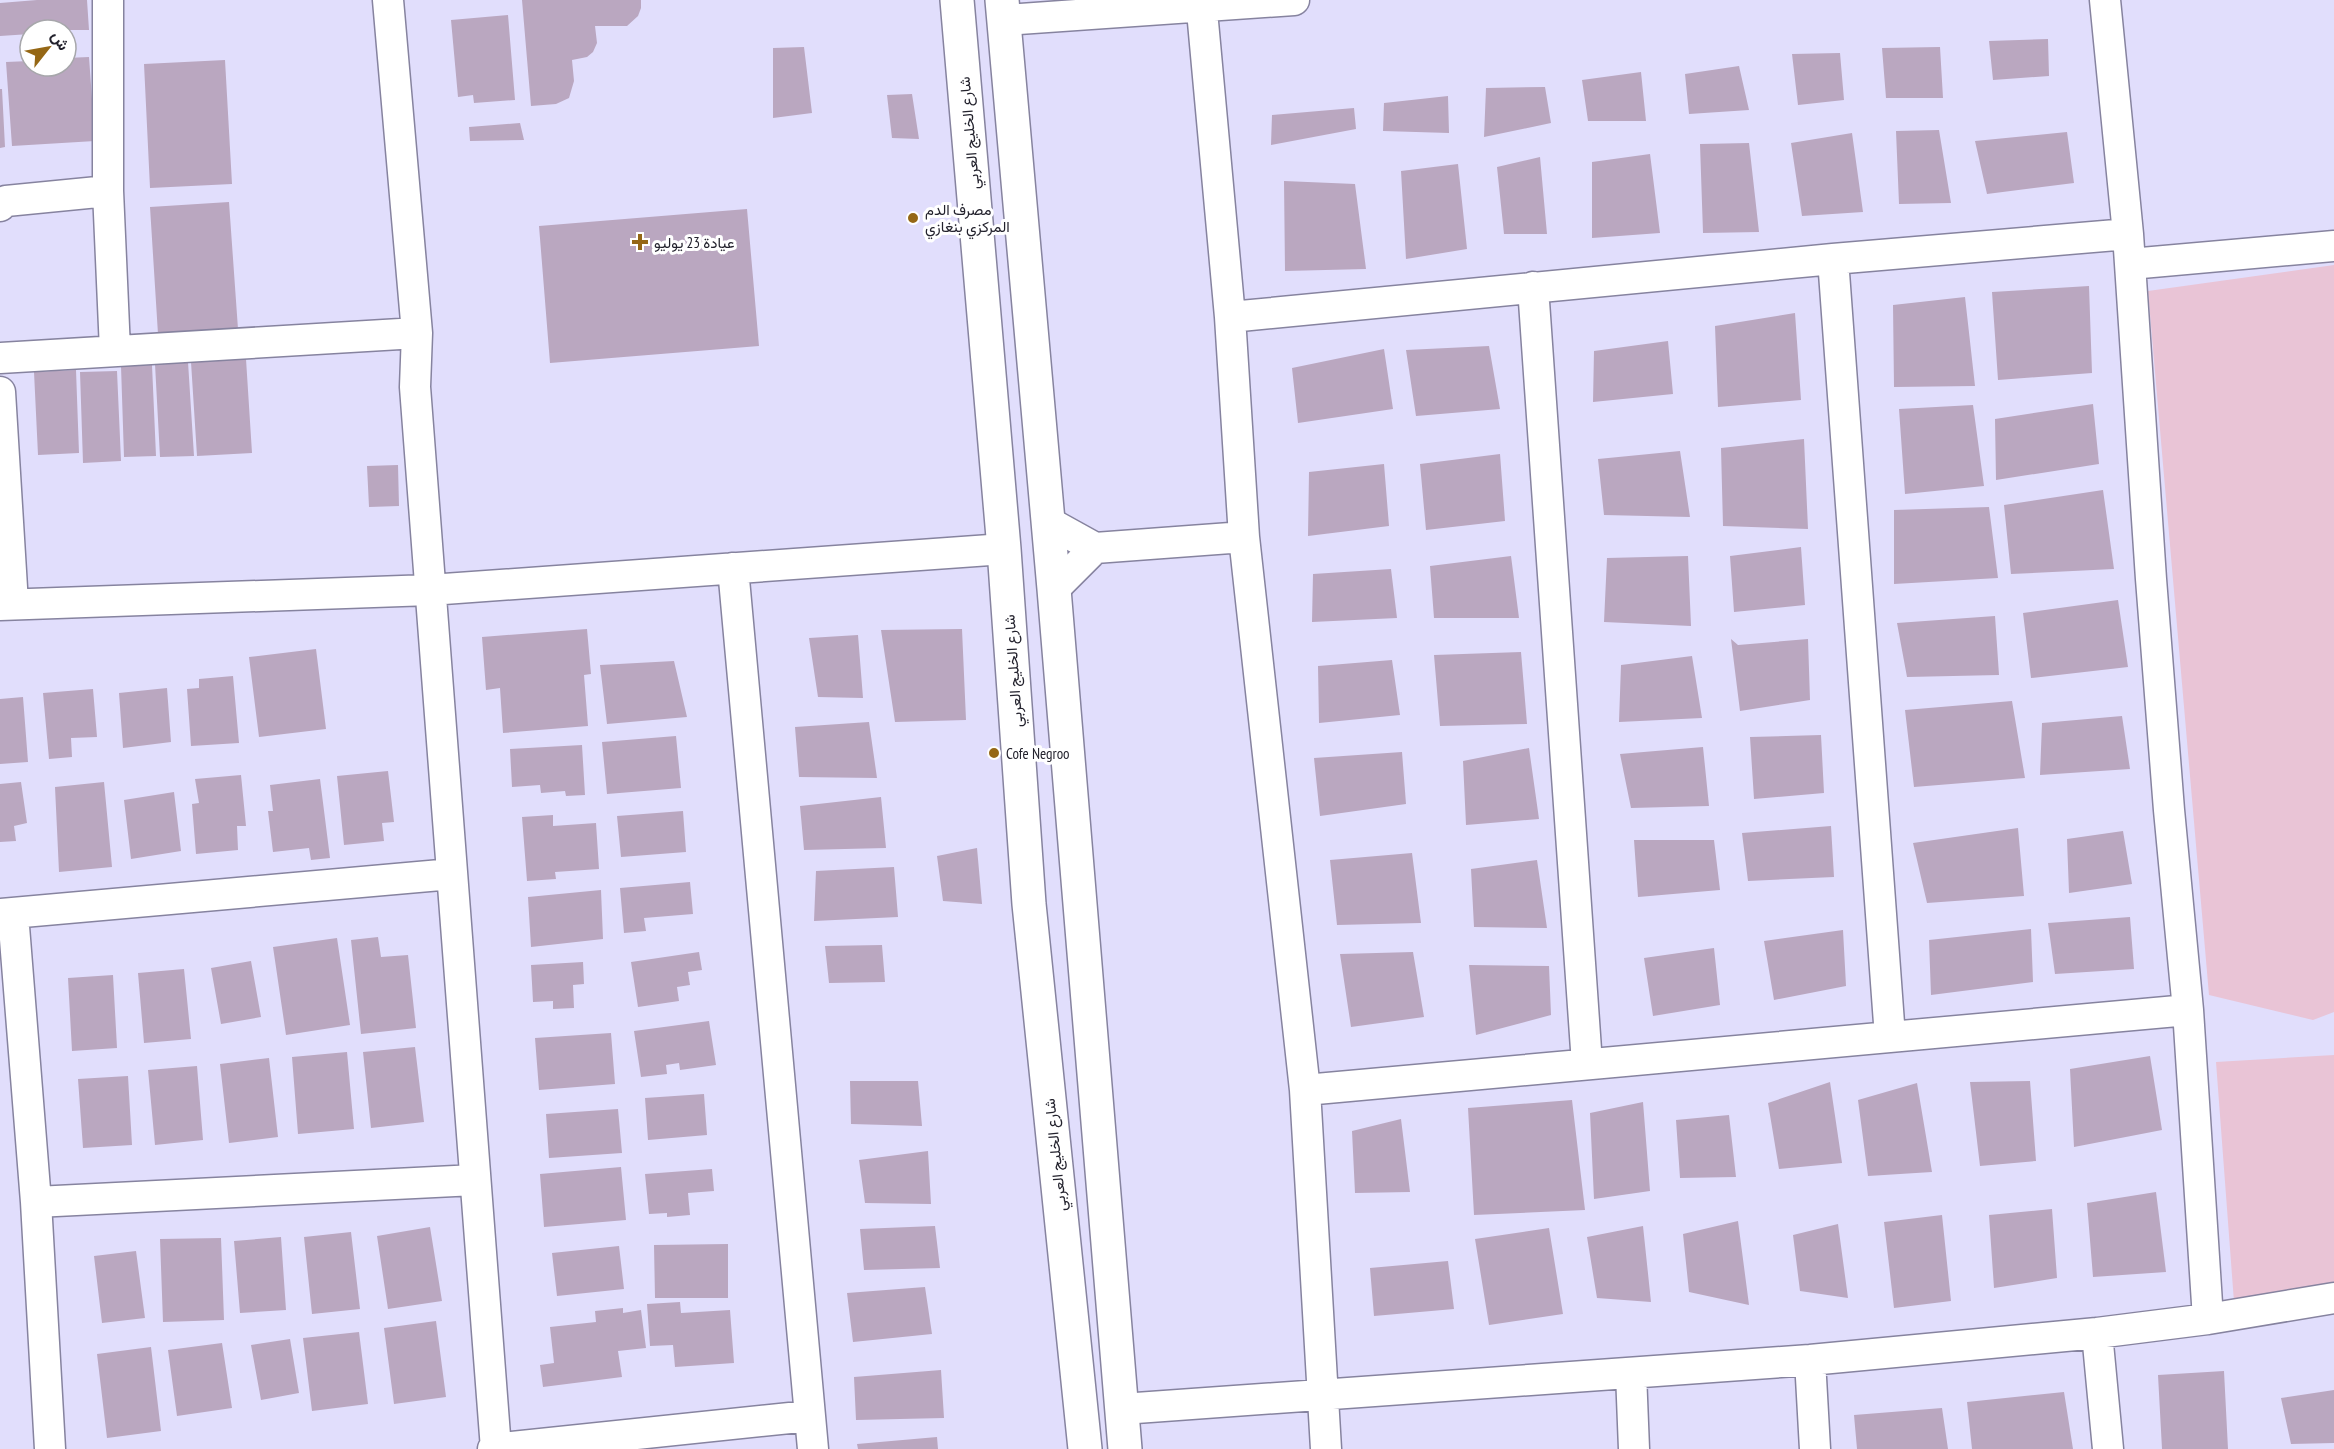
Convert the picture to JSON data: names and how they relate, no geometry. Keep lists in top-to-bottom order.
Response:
{
  "streets": {
    "main road": ["شارع الخليج العربي"]
  },
  "places": {
    "other": ["مصرف الدم المركزي بنغازي", "Cofe Negroo"],
    "health": ["عيادة 23 يوليو"]
  },
  "north": "top right"
}
